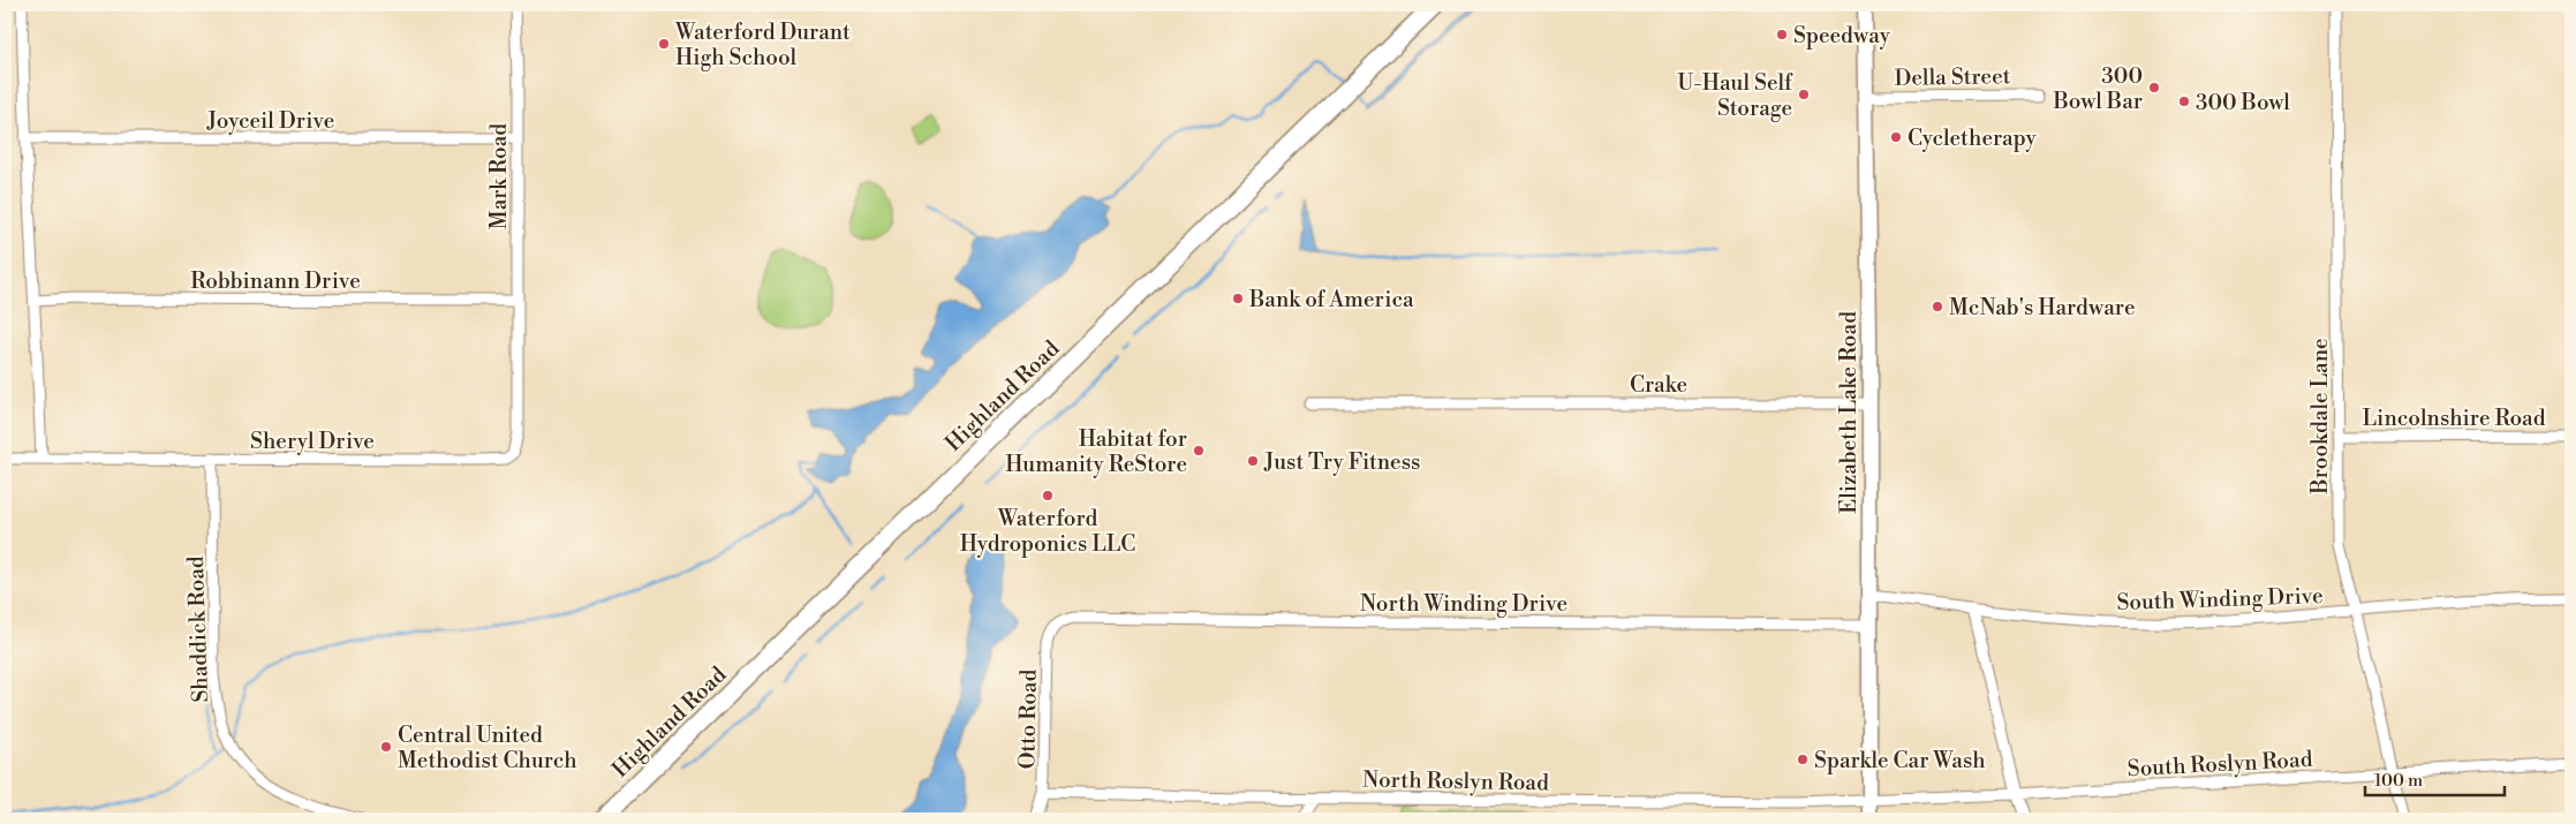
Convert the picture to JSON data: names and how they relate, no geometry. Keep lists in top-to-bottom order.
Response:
{
  "streets": {
    "highway": ["Highland Road"],
    "main road": ["Elizabeth Lake Road"],
    "street": [
      "Della Street",
      "Joyceil Drive",
      "Mark Road",
      "Robbinann Drive",
      "Crake",
      "Brookdale Lane",
      "Lincolnshire Road",
      "Sheryl Drive",
      "South Winding Drive",
      "North Winding Drive",
      "Shaddick Road",
      "Otto Road",
      "South Roslyn Road",
      "North Roslyn Road"
    ]
  },
  "crossings": [
    ["Della Street", "Elizabeth Lake Road"],
    ["Joyceil Drive", "Mark Road"],
    ["Mark Road", "Robbinann Drive"],
    ["Mark Road", "Sheryl Drive"],
    ["Crake", "Elizabeth Lake Road"],
    ["Elizabeth Lake Road", "South Winding Drive"],
    ["Elizabeth Lake Road", "North Winding Drive"],
    ["Elizabeth Lake Road", "South Roslyn Road"],
    ["Elizabeth Lake Road", "North Roslyn Road"],
    ["Brookdale Lane", "Lincolnshire Road"],
    ["Brookdale Lane", "South Winding Drive"],
    ["Brookdale Lane", "South Roslyn Road"],
    ["Sheryl Drive", "Shaddick Road"],
    ["North Winding Drive", "Otto Road"],
    ["Otto Road", "North Roslyn Road"],
    ["South Roslyn Road", "North Roslyn Road"]
  ],
  "places": [
    "Speedway",
    "Waterford Durant High School",
    "300 Bowl Bar",
    "U-Haul Self Storage",
    "300 Bowl",
    "Cycletherapy",
    "Bank of America",
    "McNab's Hardware",
    "Habitat for Humanity ReStore",
    "Just Try Fitness",
    "Waterford Hydroponics LLC",
    "Central United Methodist Church",
    "Sparkle Car Wash"
  ],
  "scale_bar": "100 m"
}
